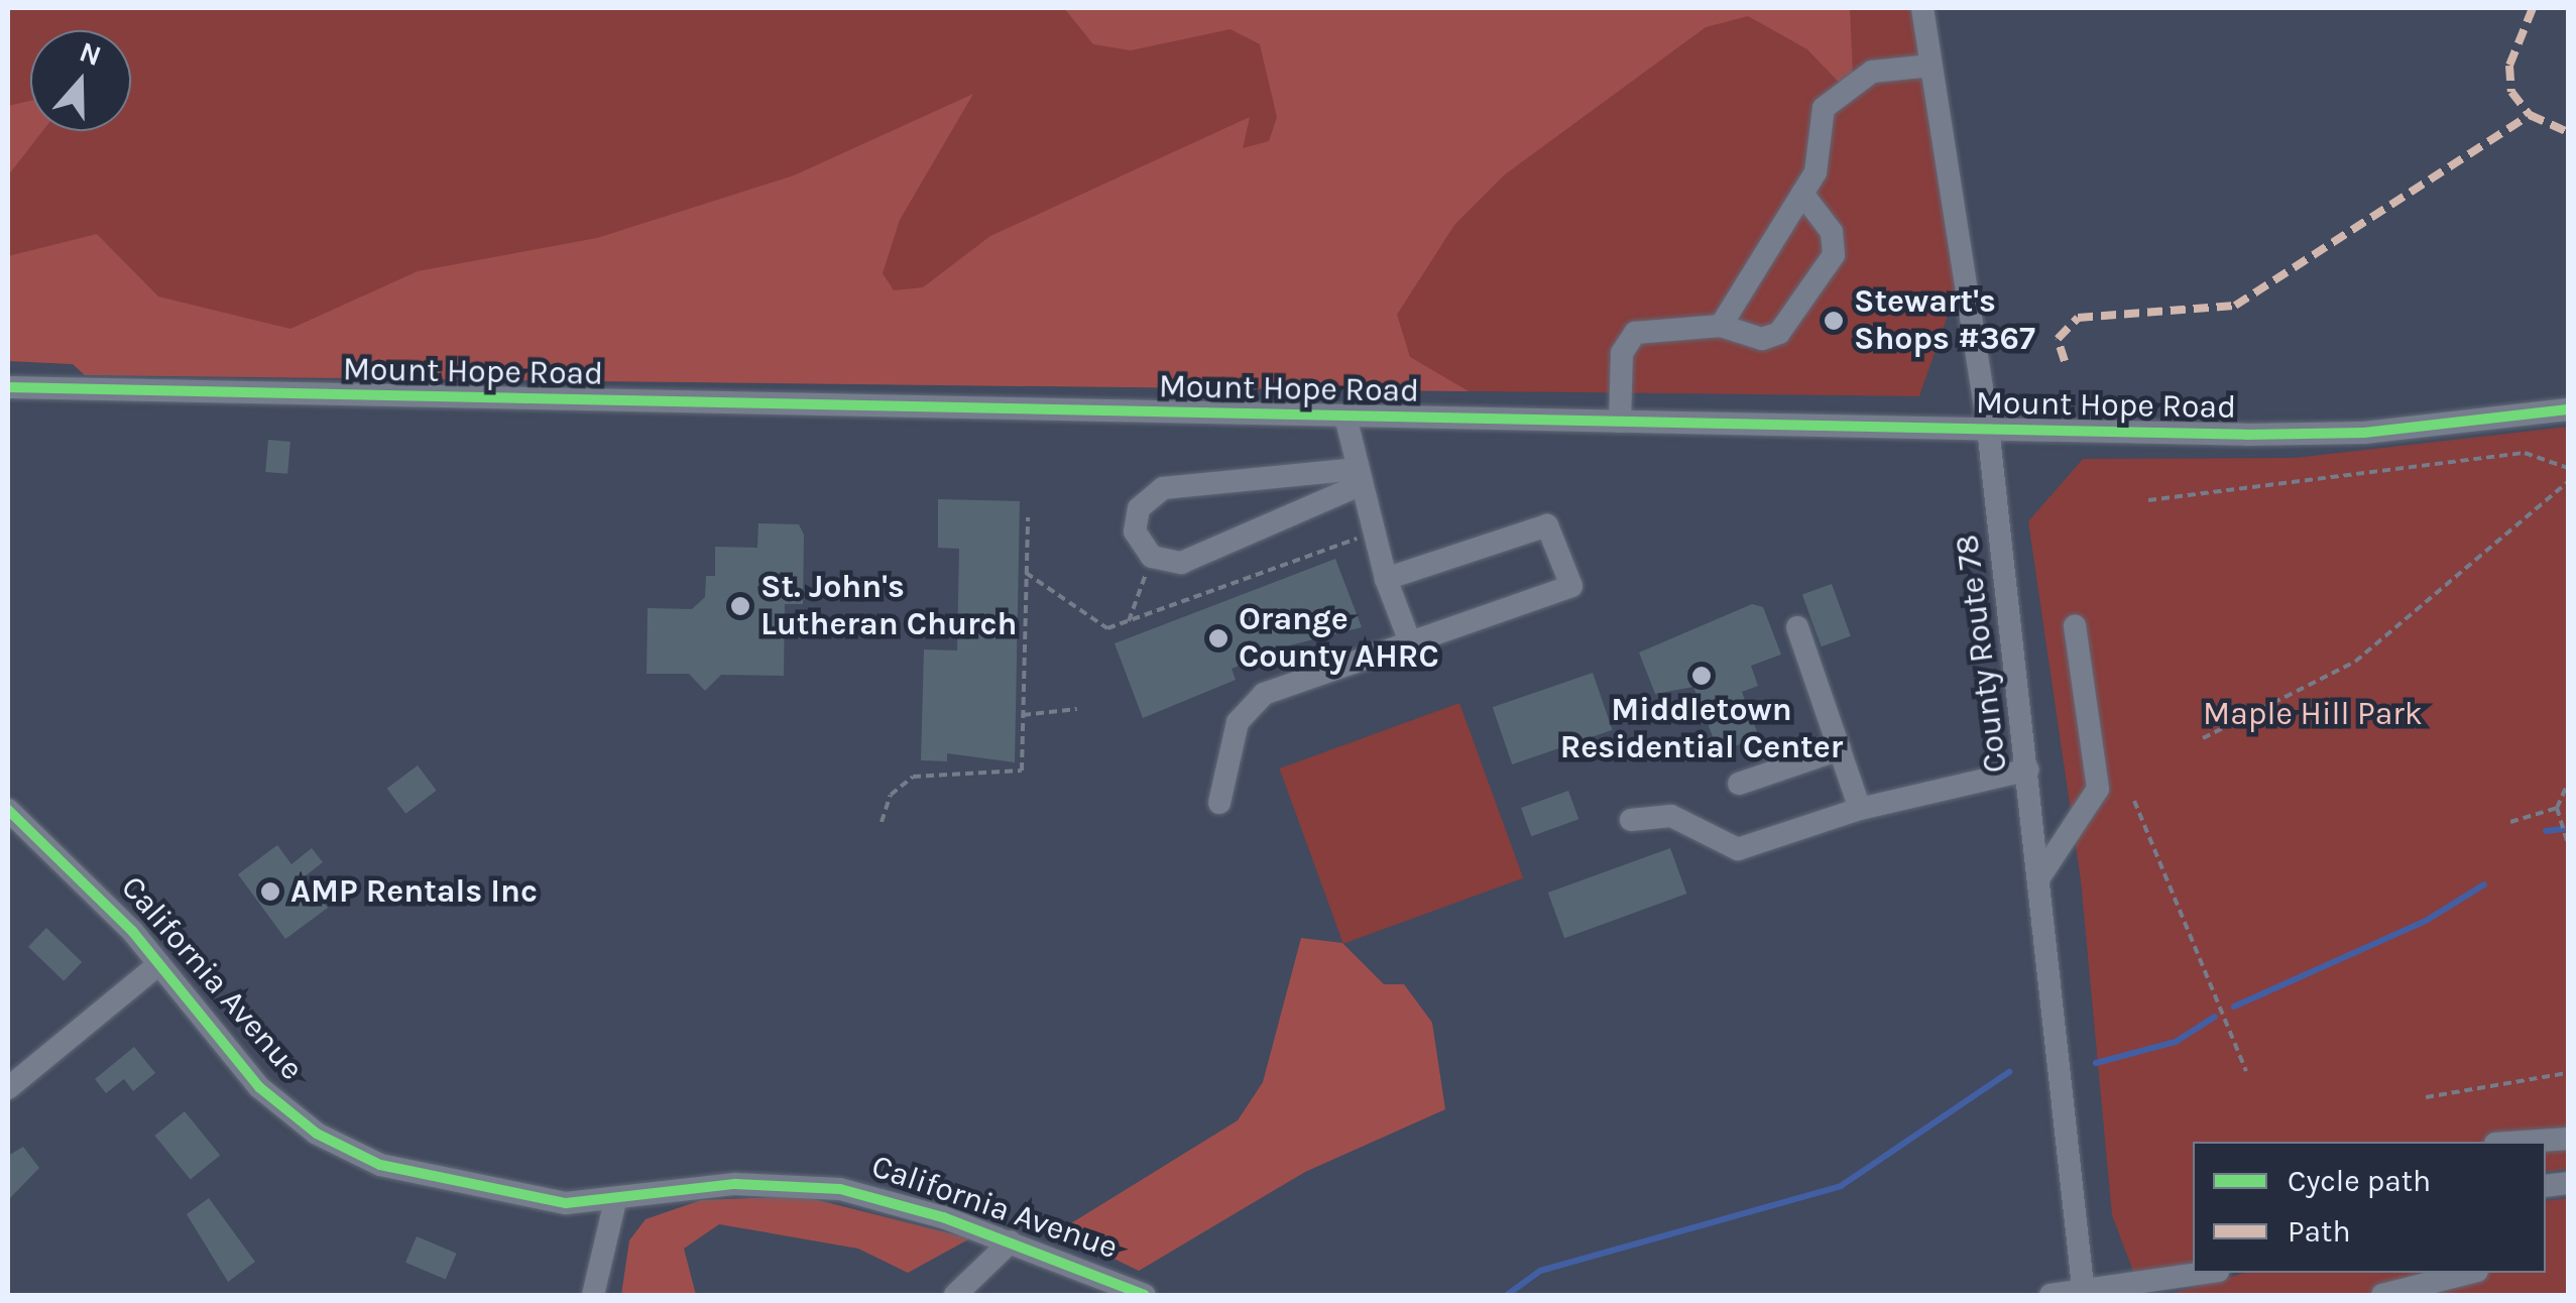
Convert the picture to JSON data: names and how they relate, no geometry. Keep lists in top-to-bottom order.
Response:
{
  "streets": {
    "street": ["Mount Hope Road", "County Route 78", "California Avenue"]
  },
  "crossings": [
    ["Mount Hope Road", "County Route 78"]
  ],
  "parks": ["Maple Hill Park"],
  "places": [
    "Stewart's Shops #367",
    "St. John's Lutheran Church",
    "Orange County AHRC",
    "Middletown Residential Center",
    "AMP Rentals Inc"
  ],
  "legend": ["Cycle path", "Path"],
  "north": "top"
}
